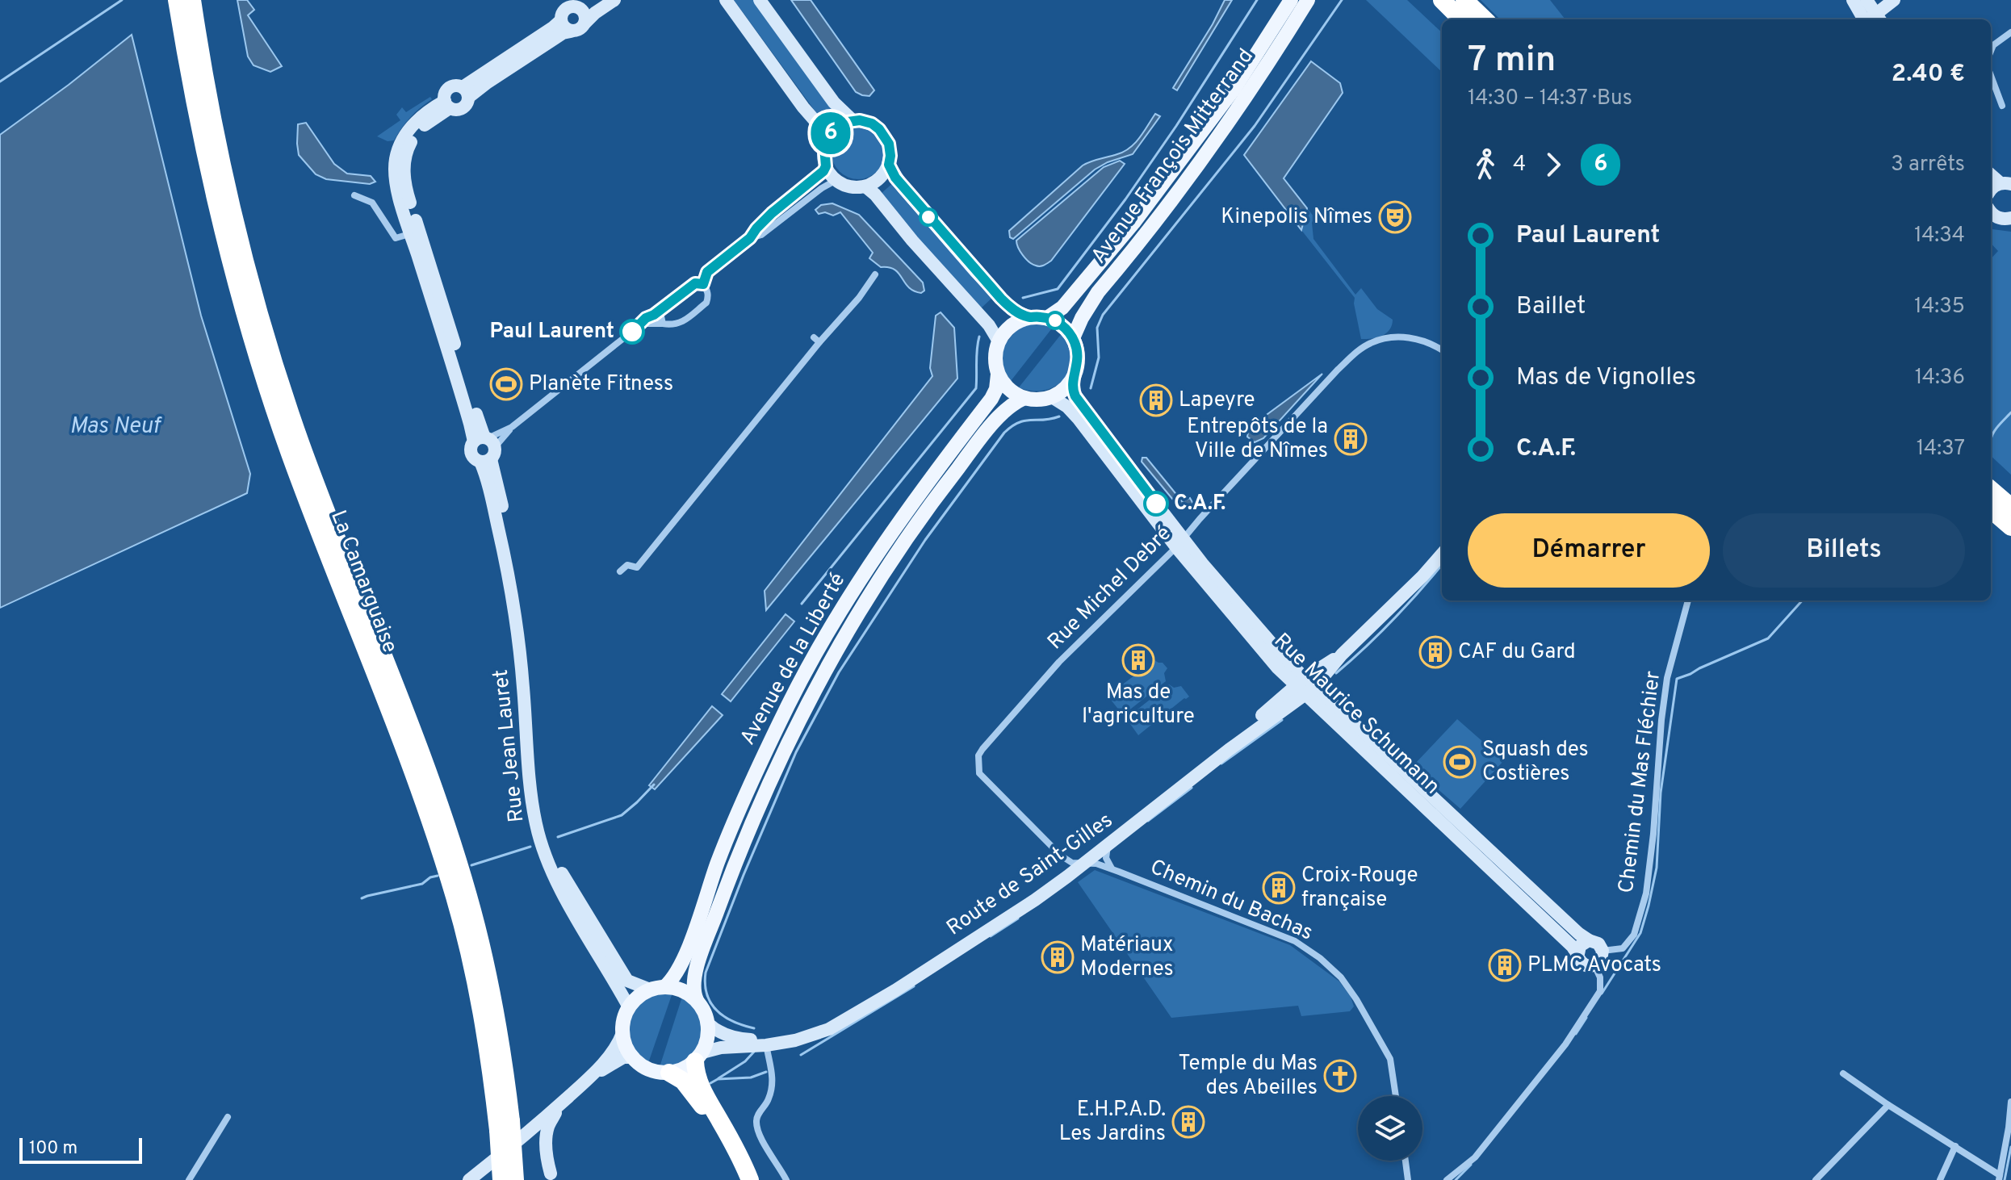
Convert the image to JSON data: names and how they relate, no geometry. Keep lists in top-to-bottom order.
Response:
{
  "streets": {
    "highway": ["La Camarguaise"],
    "main road": [
      "Avenue François Mitterrand",
      "Avenue de la Liberté",
      "Rue Maurice Schumann",
      "Rue Jean Lauret",
      "Route de Saint-Gilles"
    ],
    "street": ["Rue Michel Debré", "Chemin du Mas Fléchier", "Chemin du Bachas"]
  },
  "crossings": [
    ["Avenue François Mitterrand", "Avenue de la Liberté"],
    ["Avenue François Mitterrand", "Rue Maurice Schumann"],
    ["Rue Michel Debré", "Rue Maurice Schumann"],
    ["Rue Michel Debré", "Route de Saint-Gilles"],
    ["Rue Michel Debré", "Chemin du Bachas"],
    ["Avenue de la Liberté", "Rue Maurice Schumann"],
    ["Avenue de la Liberté", "Rue Jean Lauret"],
    ["Avenue de la Liberté", "Route de Saint-Gilles"],
    ["Rue Maurice Schumann", "Chemin du Mas Fléchier"],
    ["Rue Maurice Schumann", "Route de Saint-Gilles"],
    ["Rue Jean Lauret", "Route de Saint-Gilles"],
    ["Route de Saint-Gilles", "Chemin du Bachas"]
  ],
  "water": ["Mas Neuf"],
  "places": {
    "theatre": ["Kinepolis Nîmes"],
    "other": ["Paul Laurent", "C.A.F."],
    "sports": ["Planète Fitness", "Squash des Costières"],
    "building": [
      "Lapeyre",
      "Entrepôts de la Ville de Nîmes",
      "CAF du Gard",
      "Mas de l'agriculture",
      "Croix-Rouge française",
      "Matériaux Modernes",
      "PLMC Avocats",
      "E.H.P.A.D. Les Jardins"
    ],
    "church": ["Temple du Mas des Abeilles"]
  },
  "lines": ["bus line 6"],
  "scale_bar": "100 m",
  "page": {
    "on_map": "6",
    "heading": ["7 min", "14:30 – 14:37 · Bus", "2.40 €"],
    "legs": ["4", "6", "3 arrêts"],
    "list": [
      {
        "name": "Paul Laurent",
        "value": "14:34"
      },
      {
        "name": "Baillet",
        "value": "14:35"
      },
      {
        "name": "Mas de Vignolles",
        "value": "14:36"
      },
      {
        "name": "C.A.F.",
        "value": "14:37"
      }
    ],
    "buttons": ["Démarrer", "Billets"],
    "scale": "100 m"
  }
}
